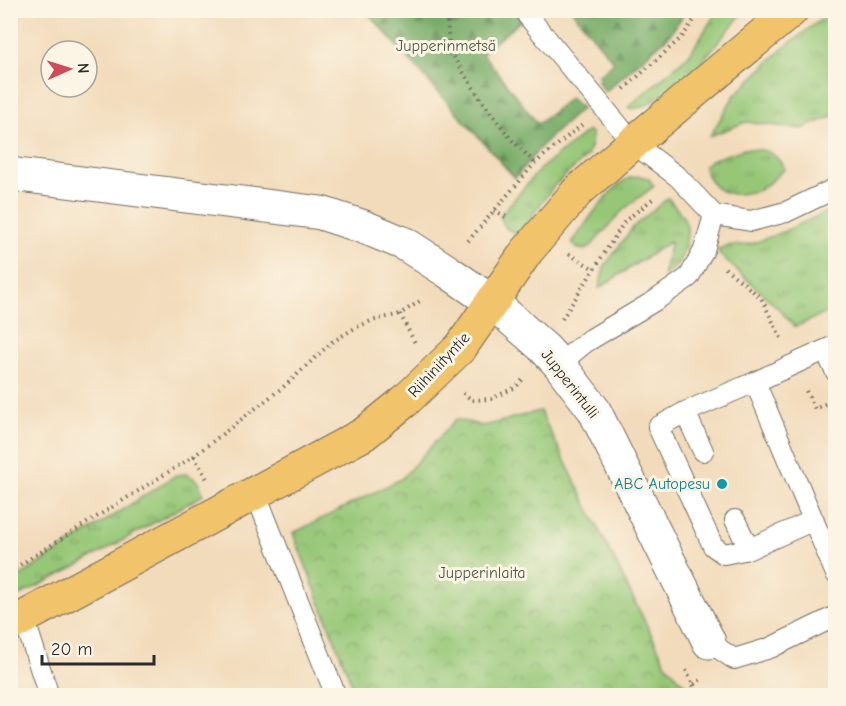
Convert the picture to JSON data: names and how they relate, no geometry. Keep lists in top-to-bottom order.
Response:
{
  "streets": {
    "main road": ["Riihiniityntie"],
    "street": ["Jupperintulli"]
  },
  "crossings": [
    ["Riihiniityntie", "Jupperintulli"]
  ],
  "parks": ["Jupperinmetsä", "Jupperinlaita"],
  "places": ["ABC Autopesu"],
  "scale_bar": "20 m",
  "north": "right"
}
